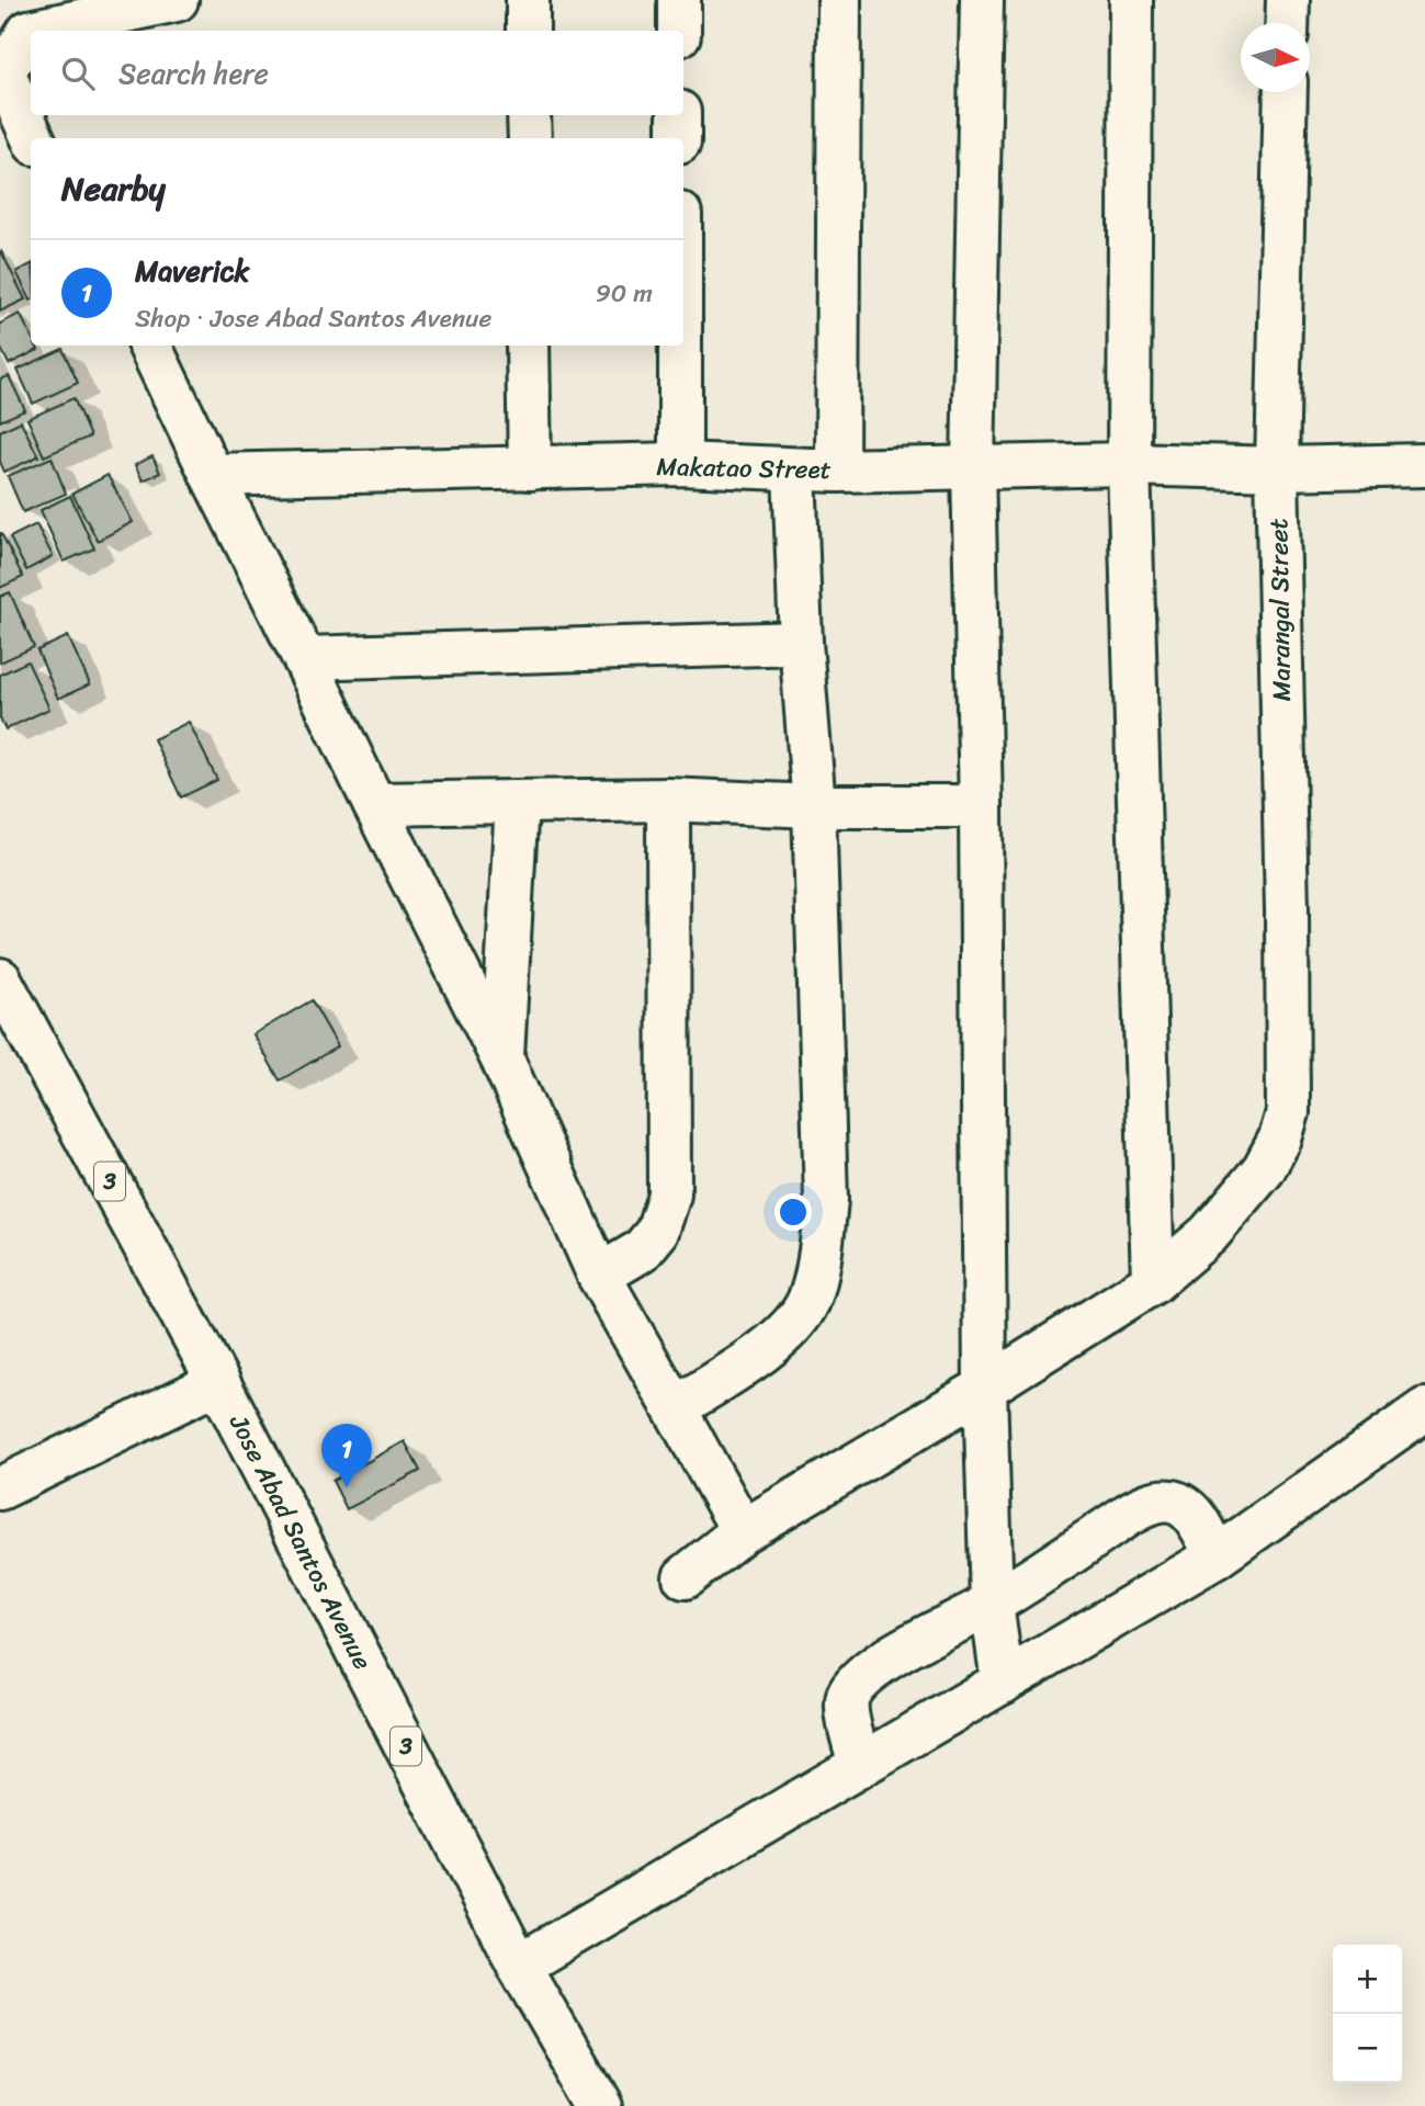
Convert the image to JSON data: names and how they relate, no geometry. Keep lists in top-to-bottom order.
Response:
{
  "streets": {
    "main road": [
      "Makatao Street",
      "Marangal Street",
      "3",
      "Jose Abad Santos Avenue"
    ]
  },
  "crossings": [
    ["Makatao Street", "Marangal Street"]
  ],
  "north": "right",
  "page": {
    "search": "Search here",
    "heading": "Nearby",
    "list": [
      {
        "mark": "1",
        "name": "Maverick",
        "note": "Shop · Jose Abad Santos Avenue",
        "value": "90 m"
      }
    ],
    "pins": "1",
    "map_buttons": ["+", "−"]
  }
}
